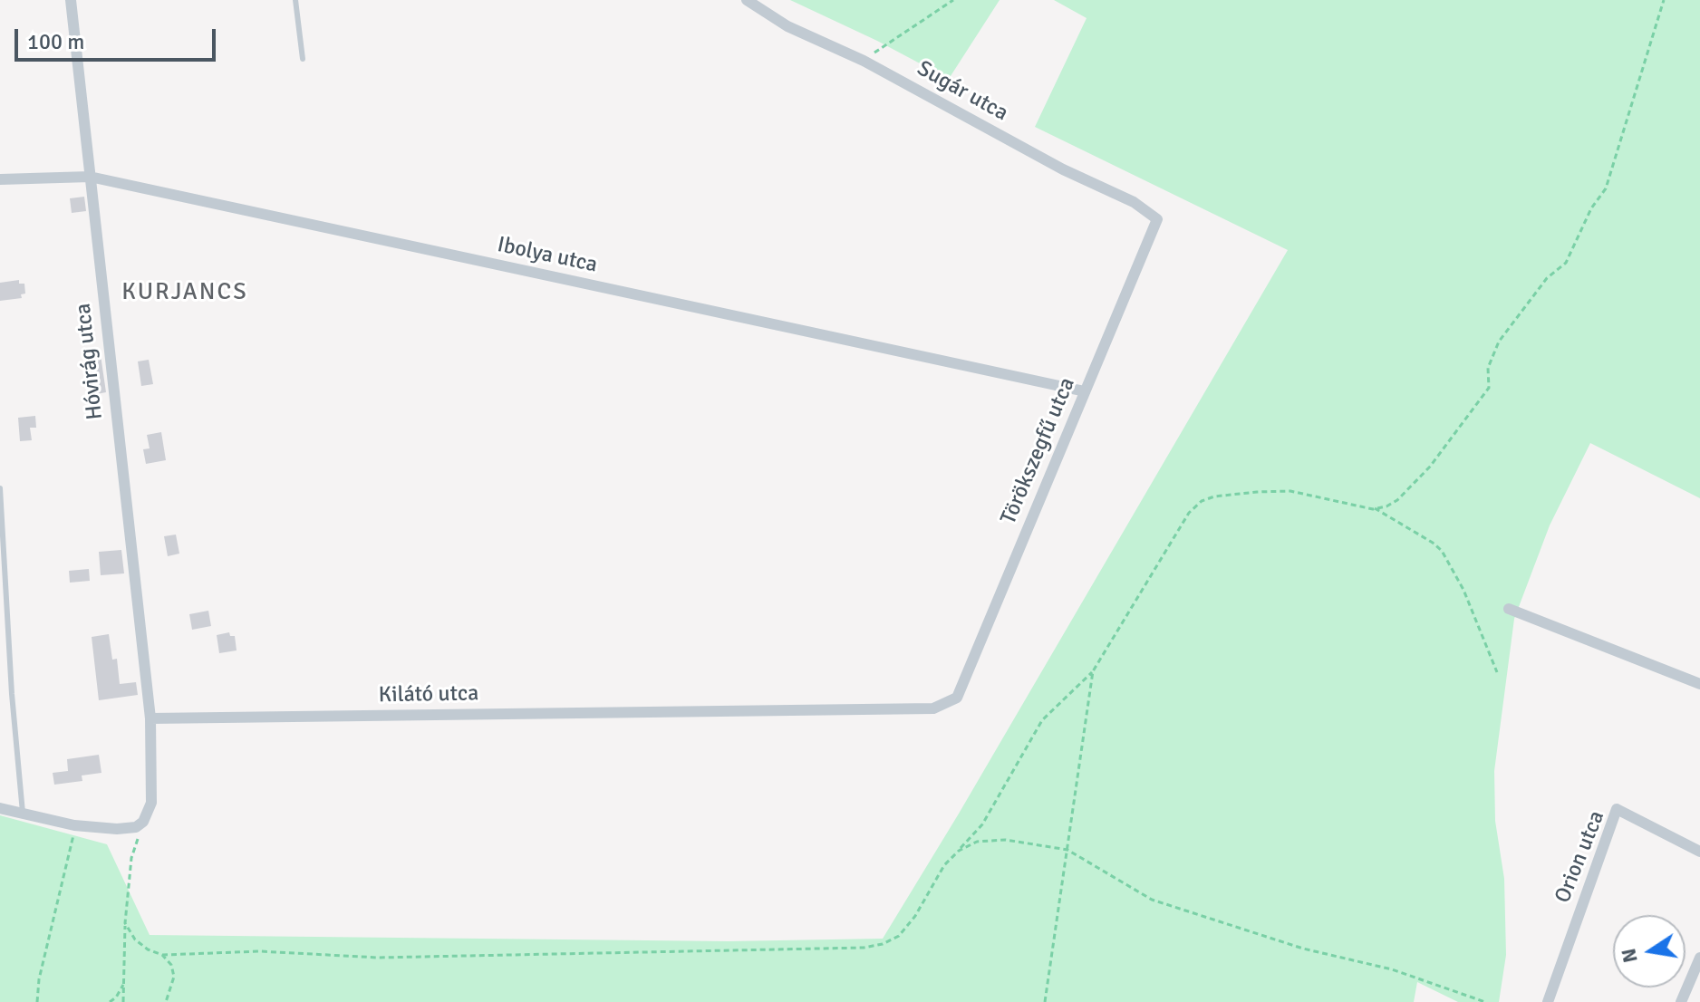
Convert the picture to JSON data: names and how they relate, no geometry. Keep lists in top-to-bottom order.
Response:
{
  "streets": {
    "street": [
      "Sugár utca",
      "Ibolya utca",
      "Hóvirág utca",
      "Törökszegfű utca",
      "Kilátó utca",
      "Orion utca"
    ]
  },
  "crossings": [
    ["Sugár utca", "Törökszegfű utca"],
    ["Ibolya utca", "Hóvirág utca"],
    ["Ibolya utca", "Törökszegfű utca"],
    ["Hóvirág utca", "Kilátó utca"],
    ["Törökszegfű utca", "Kilátó utca"]
  ],
  "districts": ["KURJANCS"],
  "scale_bar": "100 m",
  "north": "left"
}
